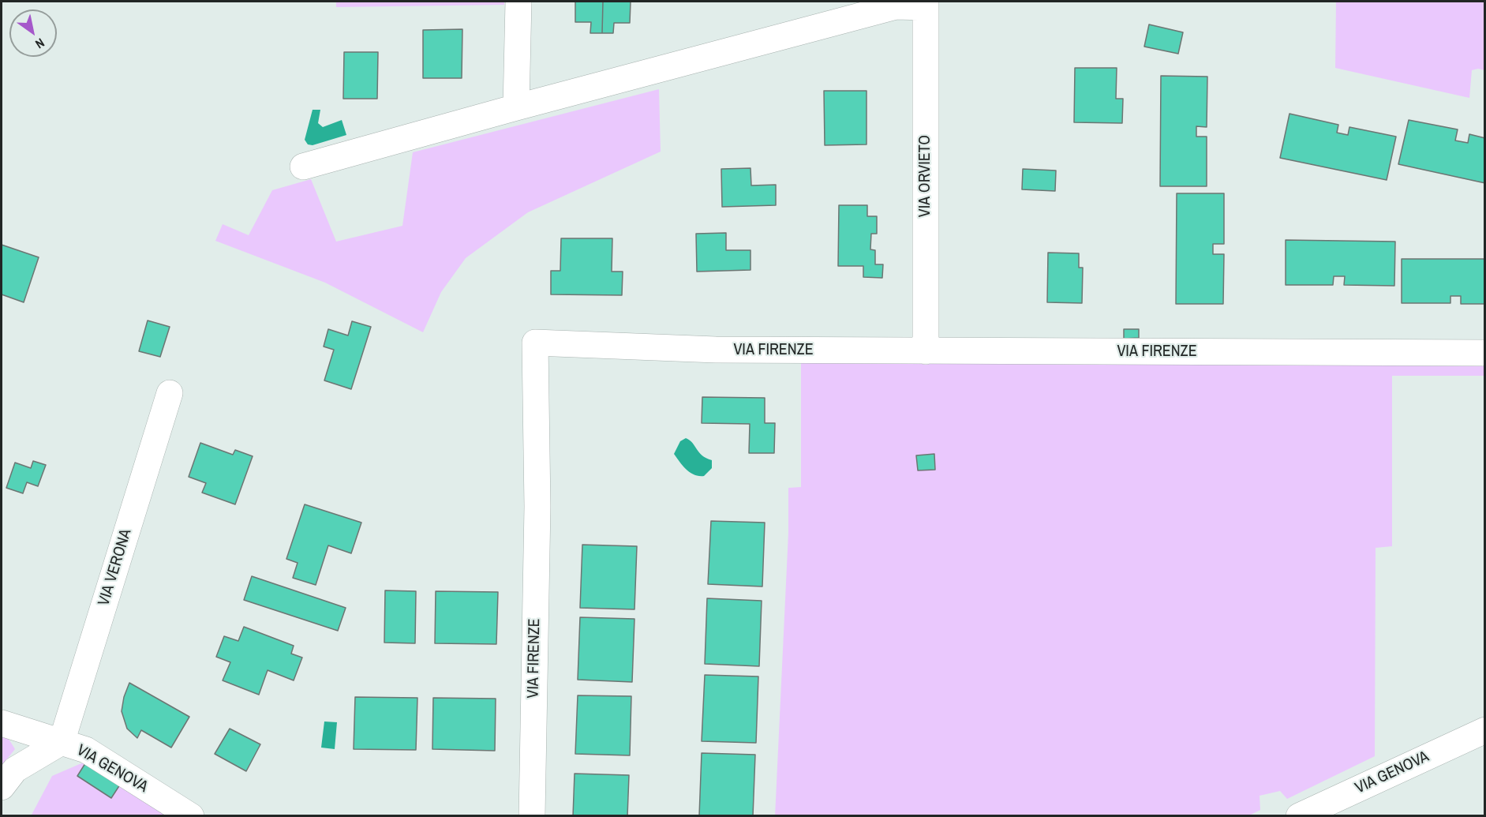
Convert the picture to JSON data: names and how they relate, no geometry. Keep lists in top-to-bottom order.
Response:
{
  "streets": {
    "street": [
      "VIA ORVIETO",
      "VIA FIRENZE",
      "VIA VERONA",
      "VIA GENOVA"
    ]
  },
  "crossings": [
    ["VIA ORVIETO", "VIA FIRENZE"],
    ["VIA VERONA", "VIA GENOVA"]
  ],
  "north": "bottom right"
}
